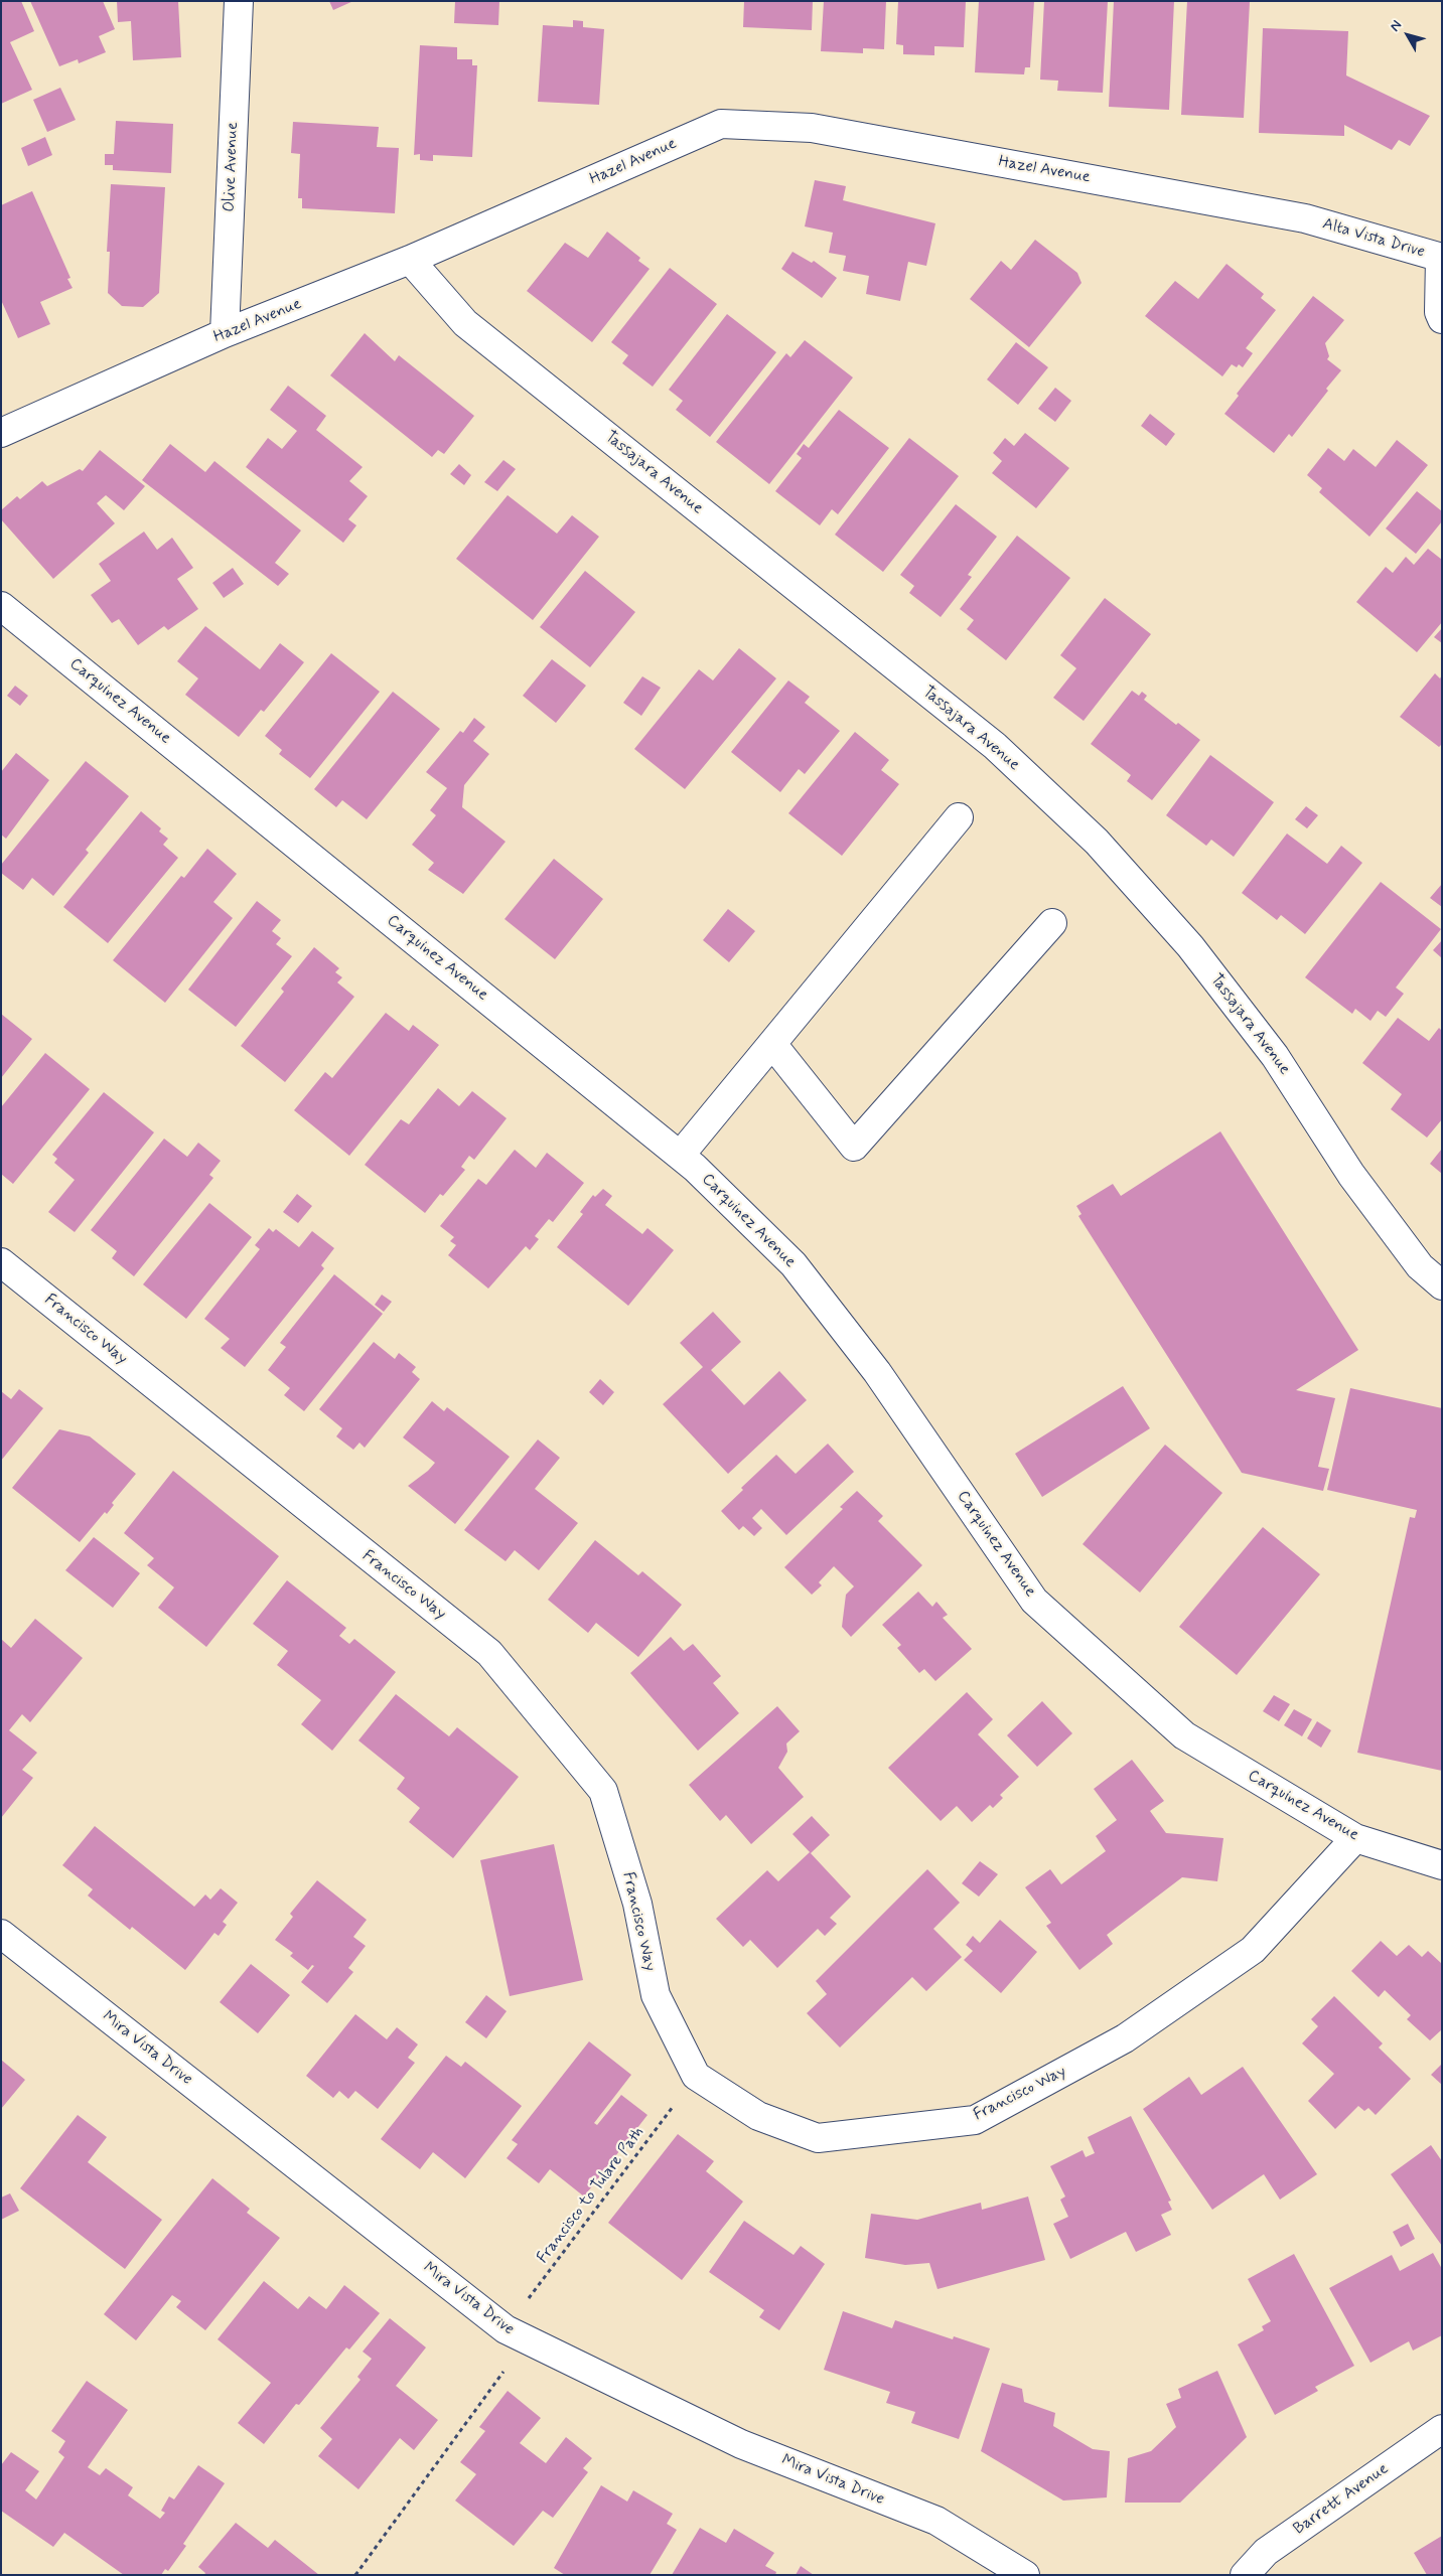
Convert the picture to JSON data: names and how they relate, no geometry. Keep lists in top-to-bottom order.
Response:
{
  "streets": {
    "street": [
      "Hazel Avenue",
      "Olive Avenue",
      "Alta Vista Drive",
      "Tassajara Avenue",
      "Carquinez Avenue",
      "Francisco Way",
      "Mira Vista Drive",
      "Barrett Avenue"
    ],
    "path": ["Francisco to Tulare Path"]
  },
  "crossings": [
    ["Hazel Avenue", "Olive Avenue"],
    ["Hazel Avenue", "Alta Vista Drive"],
    ["Hazel Avenue", "Tassajara Avenue"],
    ["Carquinez Avenue", "Francisco Way"],
    ["Francisco Way", "Francisco to Tulare Path"],
    ["Mira Vista Drive", "Francisco to Tulare Path"]
  ],
  "north": "top left"
}
